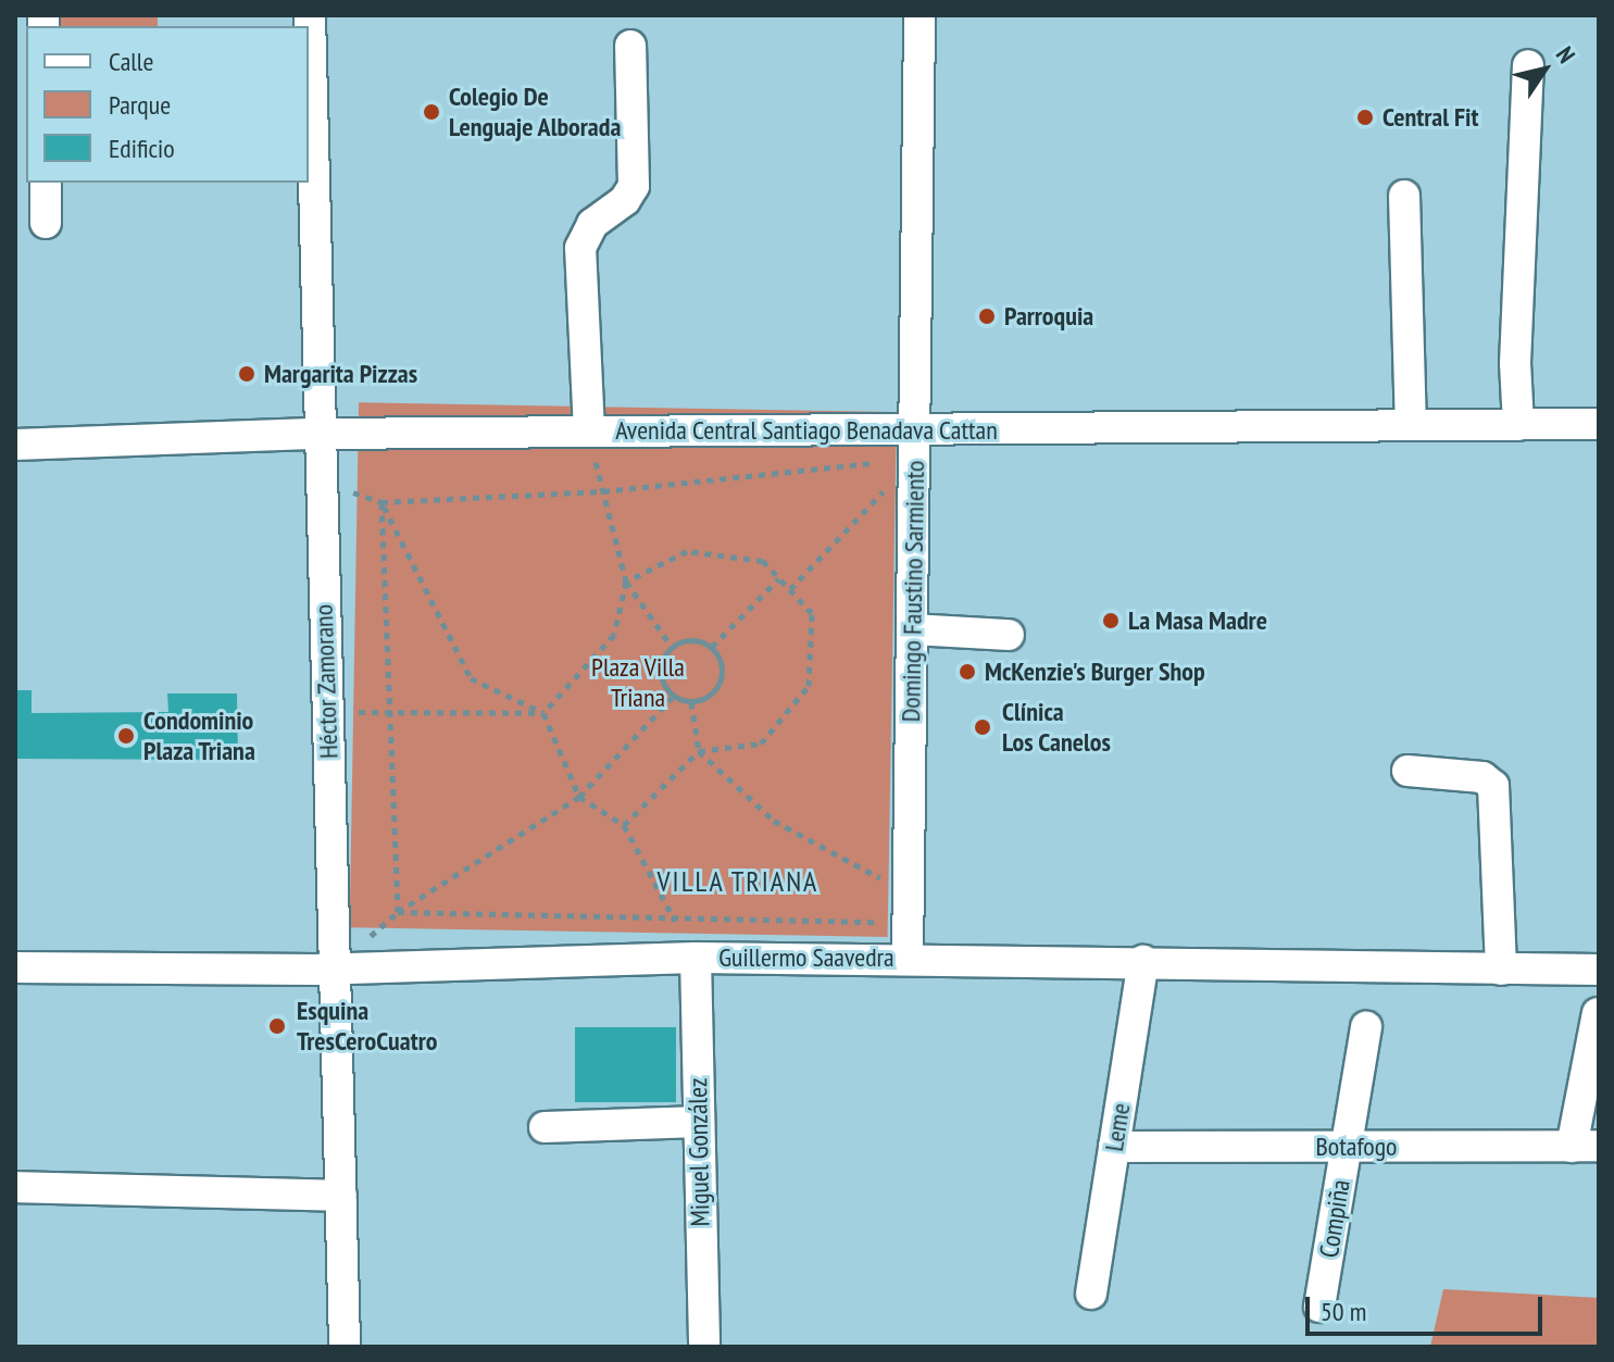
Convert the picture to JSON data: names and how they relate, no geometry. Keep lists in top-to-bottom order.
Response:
{
  "streets": {
    "street": [
      "Avenida Central Santiago Benadava Cattan",
      "Domingo Faustino Sarmiento",
      "Héctor Zamorano",
      "Guillermo Saavedra",
      "Leme",
      "Botafogo",
      "Miguel González",
      "Compiña"
    ]
  },
  "crossings": [
    ["Avenida Central Santiago Benadava Cattan", "Domingo Faustino Sarmiento"],
    ["Avenida Central Santiago Benadava Cattan", "Héctor Zamorano"],
    ["Domingo Faustino Sarmiento", "Guillermo Saavedra"],
    ["Héctor Zamorano", "Guillermo Saavedra"],
    ["Guillermo Saavedra", "Leme"],
    ["Guillermo Saavedra", "Miguel González"],
    ["Leme", "Botafogo"],
    ["Botafogo", "Compiña"]
  ],
  "districts": ["VILLA TRIANA"],
  "parks": ["Plaza Villa Triana"],
  "places": [
    "Colegio De Lenguaje Alborada",
    "Central Fit",
    "Parroquia",
    "Margarita Pizzas",
    "La Masa Madre",
    "McKenzie's Burger Shop",
    "Clínica Los Canelos",
    "Condominio Plaza Triana",
    "Esquina TresCeroCuatro"
  ],
  "legend": ["Calle", "Parque", "Edificio"],
  "scale_bar": "50 m",
  "north": "top right"
}
